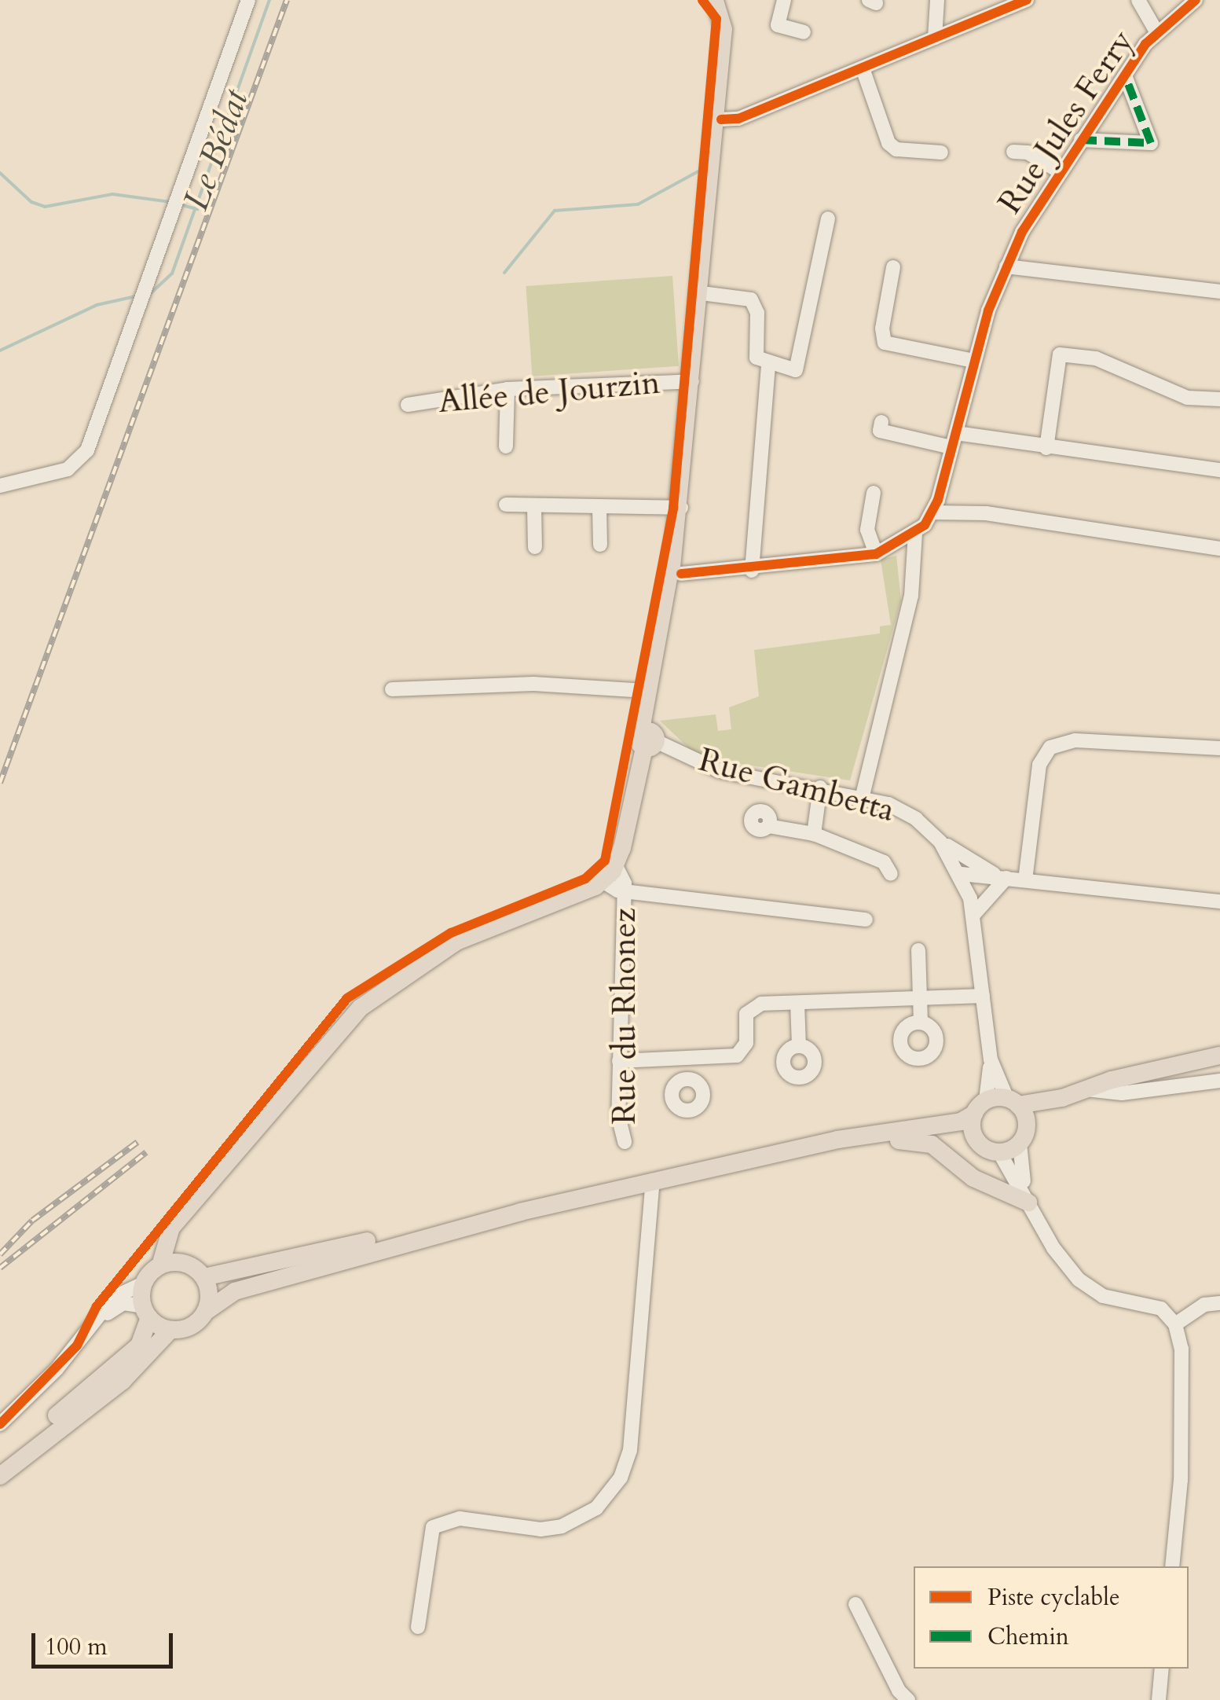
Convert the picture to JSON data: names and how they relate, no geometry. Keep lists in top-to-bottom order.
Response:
{
  "streets": {
    "street": [
      "Rue Jules Ferry",
      "Allée de Jourzin",
      "Rue Gambetta",
      "Rue du Rhonez"
    ]
  },
  "water": ["Le Bédat"],
  "legend": ["Piste cyclable", "Chemin"],
  "scale_bar": "100 m"
}
